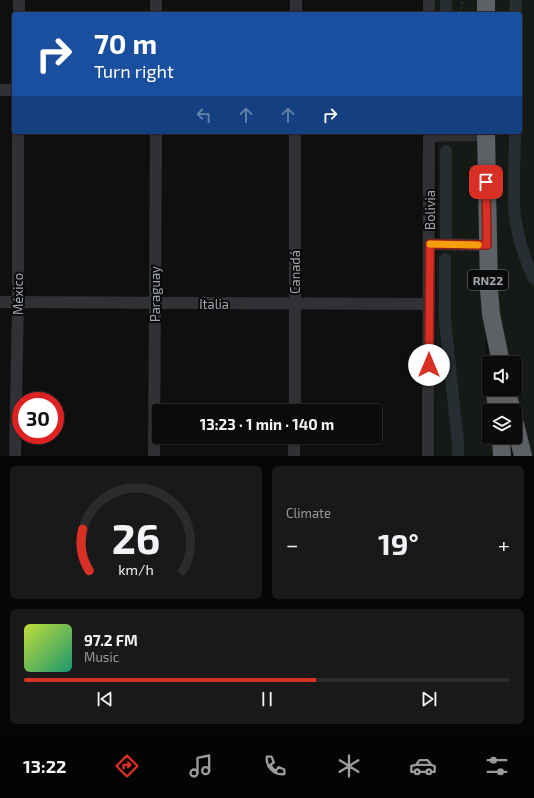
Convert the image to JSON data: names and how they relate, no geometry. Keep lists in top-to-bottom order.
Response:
{
  "streets": {
    "highway": ["RN22"],
    "street": [
      "Bolivia",
      "Canadá",
      "México",
      "Paraguay",
      "Italia"
    ]
  },
  "crossings": [
    ["Bolivia", "Italia"],
    ["Canadá", "Italia"],
    ["México", "Italia"],
    ["Paraguay", "Italia"]
  ],
  "page": {
    "turn": ["70 m", "Turn right"],
    "limit": "30",
    "trip": "13:23 · 1 min · 140 m",
    "tile": "Climate",
    "heat": ["−", "19°", "+"],
    "song": ["97.2 FM", "Music"],
    "tabs": "13:22",
    "gauge": ["26", "km/h"]
  }
}
